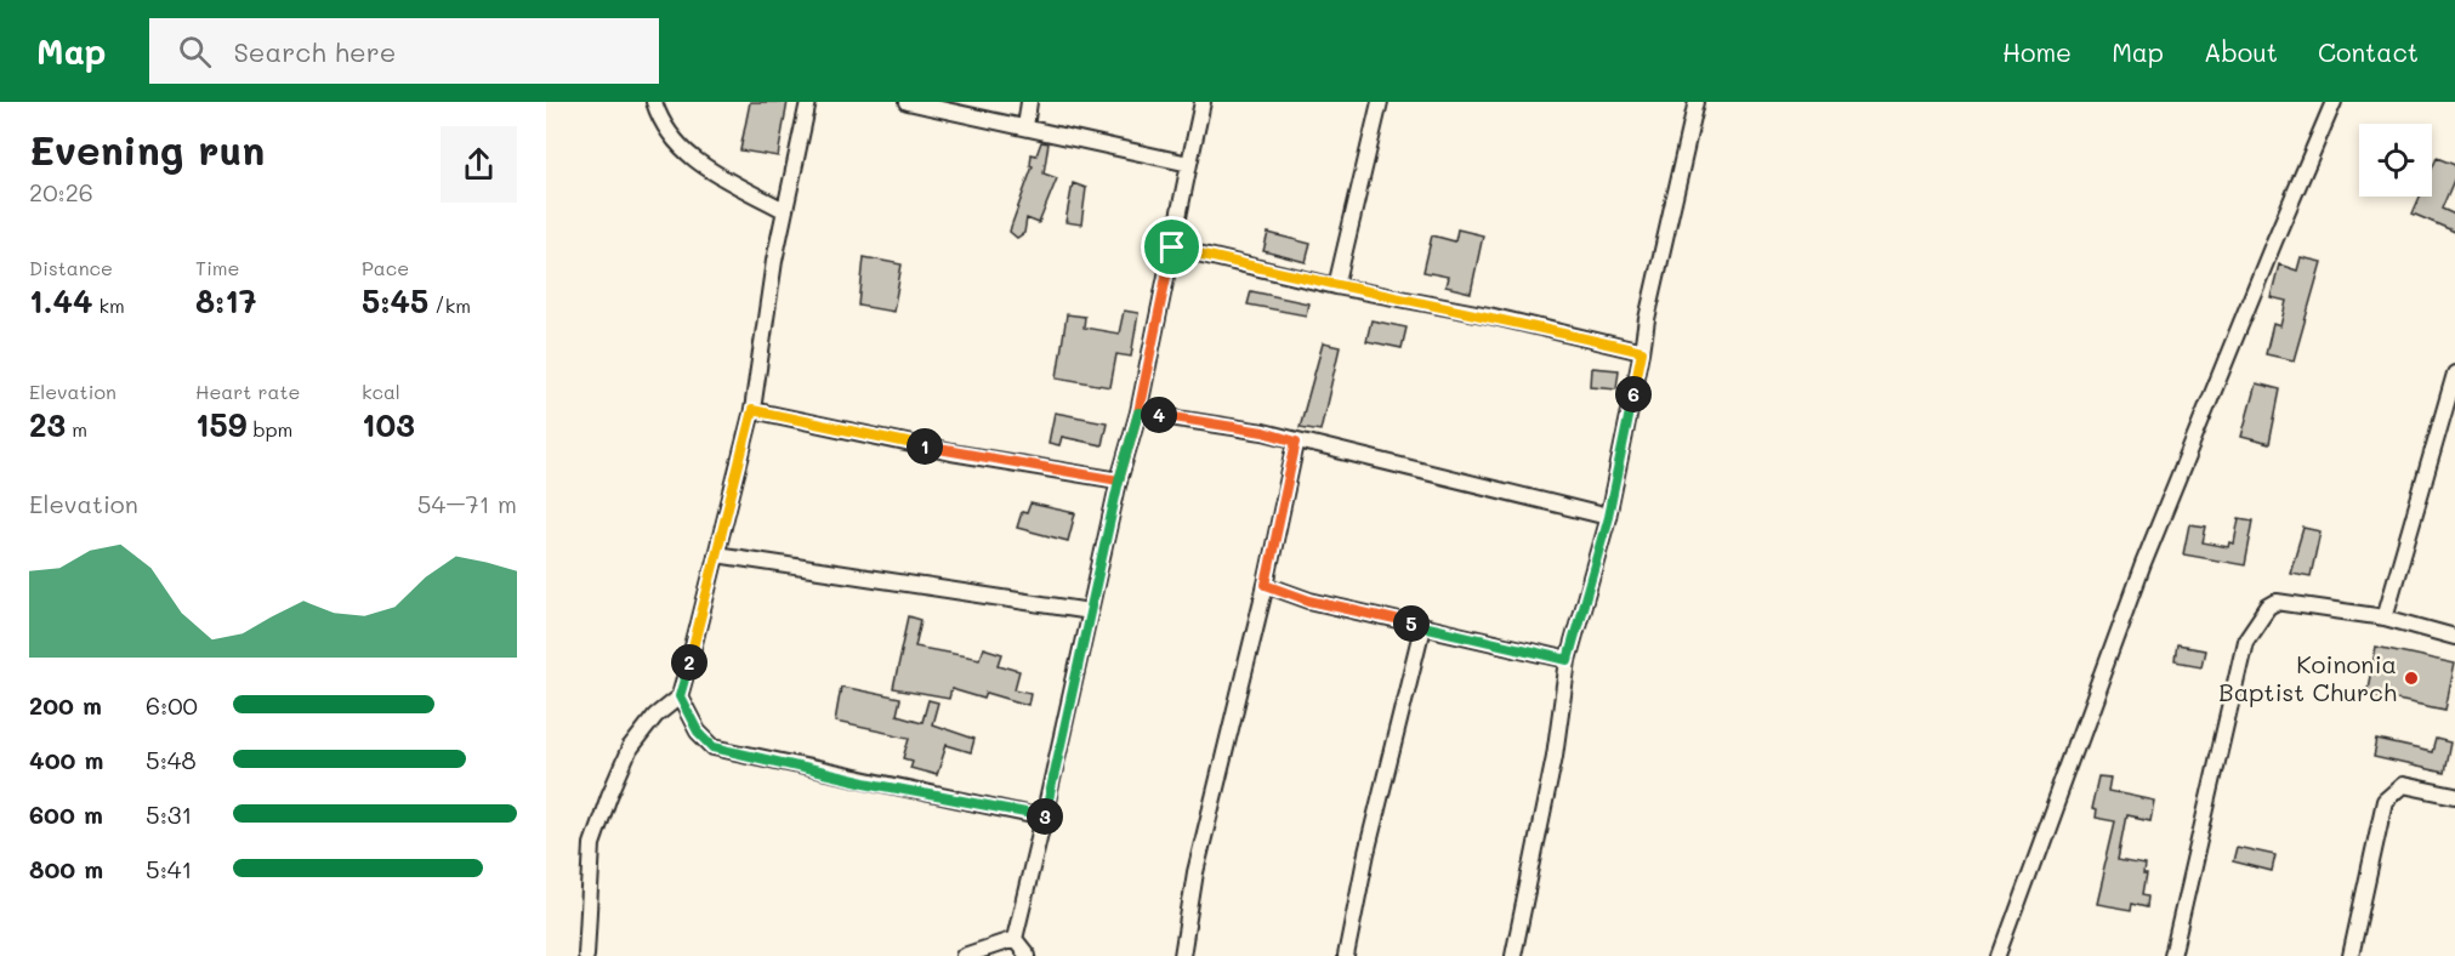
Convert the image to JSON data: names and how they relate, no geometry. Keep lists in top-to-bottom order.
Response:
{
  "places": ["Koinonia Baptist Church"],
  "page": {
    "header": "Map",
    "search": "Search here",
    "nav": [
      "Home",
      "Map",
      "About",
      "Contact"
    ],
    "heading": ["Evening run", "20:26"],
    "stats": [
      ["Distance", "1.44 km"],
      ["Time", "8:17"],
      ["Pace", "5:45 /km"],
      ["Elevation", "23 m"],
      ["Heart rate", "159 bpm"],
      ["kcal", "103"]
    ],
    "pins": [
      "6",
      "4",
      "1",
      "5",
      "2",
      "3"
    ],
    "chart": ["Elevation", "54–71 m"],
    "list": [
      {
        "name": "200 m",
        "note": "6:00"
      },
      {
        "name": "400 m",
        "note": "5:48"
      },
      {
        "name": "600 m",
        "note": "5:31"
      },
      {
        "name": "800 m",
        "note": "5:41"
      }
    ]
  }
}
